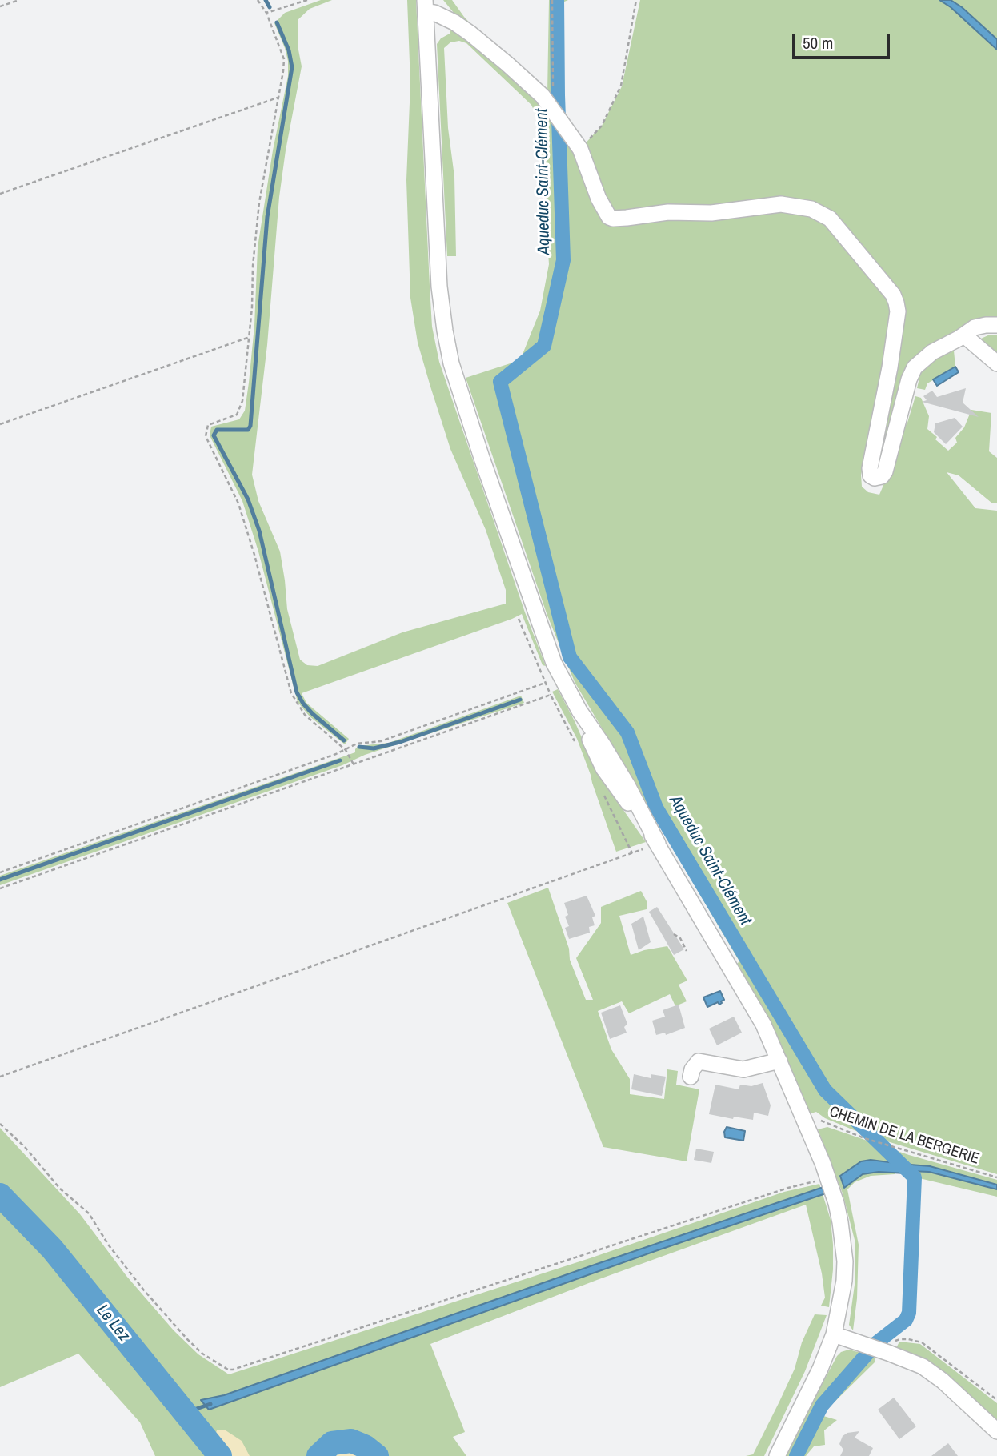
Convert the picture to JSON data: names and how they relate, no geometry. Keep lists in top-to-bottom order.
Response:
{
  "streets": {
    "path": ["CHEMIN DE LA BERGERIE"]
  },
  "water": ["Aqueduc Saint-Clément", "Le Lez"],
  "scale_bar": "50 m"
}
